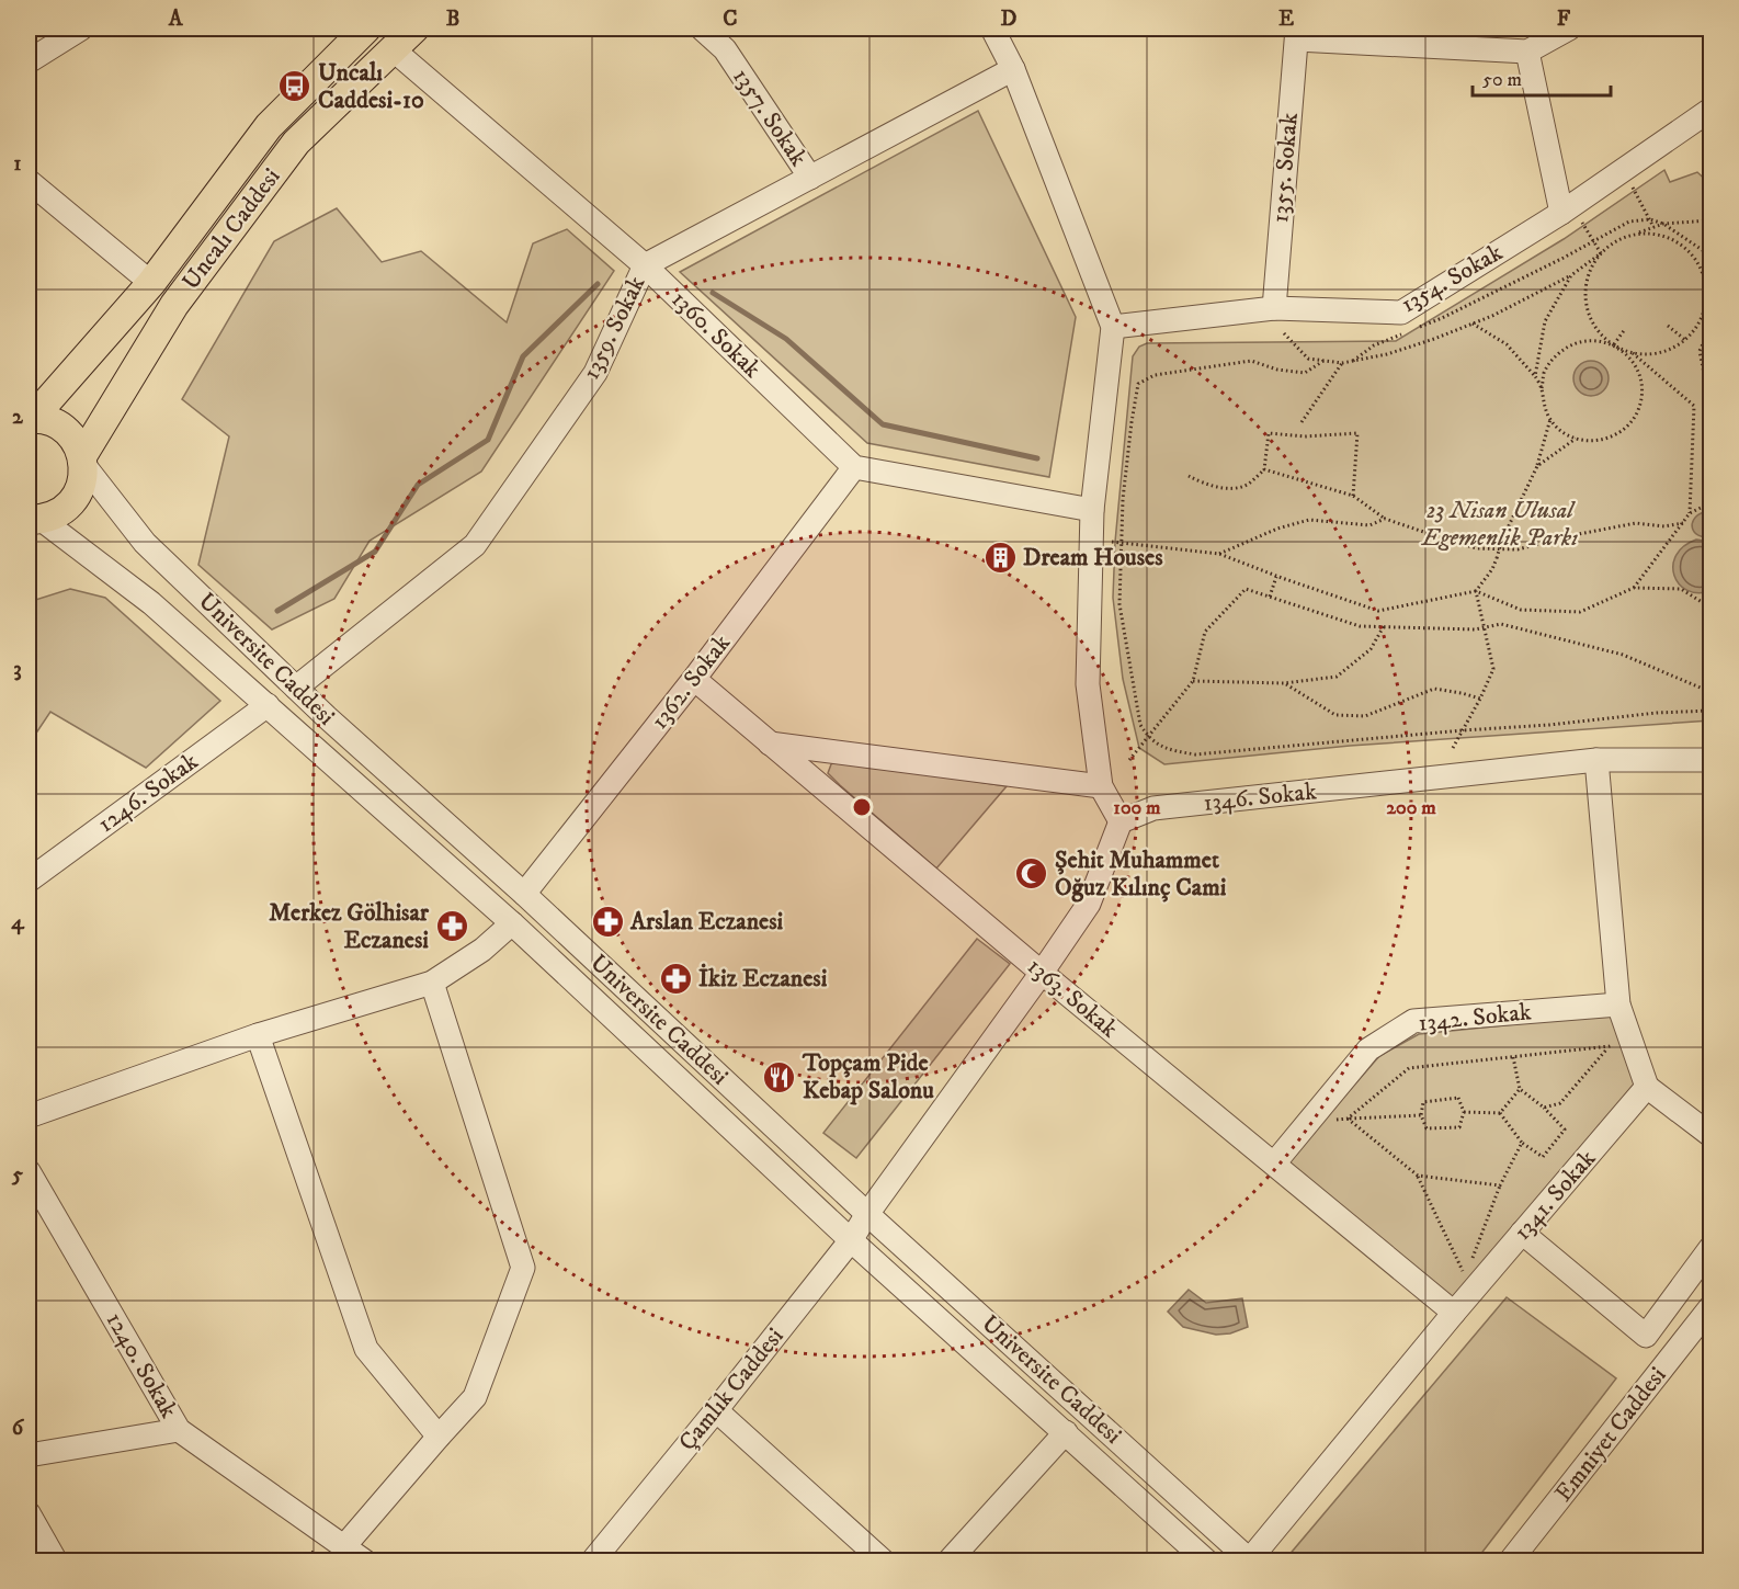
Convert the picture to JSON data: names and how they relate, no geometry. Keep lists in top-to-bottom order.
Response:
{
  "streets": {
    "main road": ["Uncalı Caddesi"],
    "street": [
      "1357. Sokak",
      "1355. Sokak",
      "1354. Sokak",
      "1359. Sokak",
      "1360. Sokak",
      "Universite Caddesi",
      "1362. Sokak",
      "1246. Sokak",
      "1346. Sokak",
      "1363. Sokak",
      "1342. Sokak",
      "1341. Sokak",
      "1240. Sokak",
      "Çamlık Caddesi",
      "Emniyet Caddesi"
    ]
  },
  "crossings": [
    ["1357. Sokak", "1359. Sokak"],
    ["1355. Sokak", "1354. Sokak"],
    ["Uncalı Caddesi", "1360. Sokak"],
    ["Uncalı Caddesi", "Universite Caddesi"],
    ["1359. Sokak", "1360. Sokak"],
    ["1359. Sokak", "Universite Caddesi"],
    ["1360. Sokak", "1362. Sokak"],
    ["Universite Caddesi", "1362. Sokak"],
    ["Universite Caddesi", "1246. Sokak"],
    ["Universite Caddesi", "1341. Sokak"],
    ["Universite Caddesi", "Çamlık Caddesi"],
    ["1362. Sokak", "1363. Sokak"],
    ["1363. Sokak", "1342. Sokak"],
    ["1363. Sokak", "1341. Sokak"]
  ],
  "parks": ["23 Nisan Ulusal Egemenlik Parkı"],
  "places": {
    "bus stop": ["Uncalı Caddesi-10"],
    "building": ["Dream Houses"],
    "mosque": ["Şehit Muhammet Oğuz Kılınç Cami"],
    "pharmacy": ["Arslan Eczanesi", "Merkez Gölhisar Eczanesi", "İkiz Eczanesi"],
    "restaurant": ["Topçam Pide Kebap Salonu"]
  },
  "scale_bar": "50 m",
  "grid": {
    "columns": [
      "A",
      "B",
      "C",
      "D",
      "E",
      "F"
    ],
    "rows": [
      "1",
      "2",
      "3",
      "4",
      "5",
      "6"
    ]
  },
  "rings": ["100 m", "200 m"]
}
